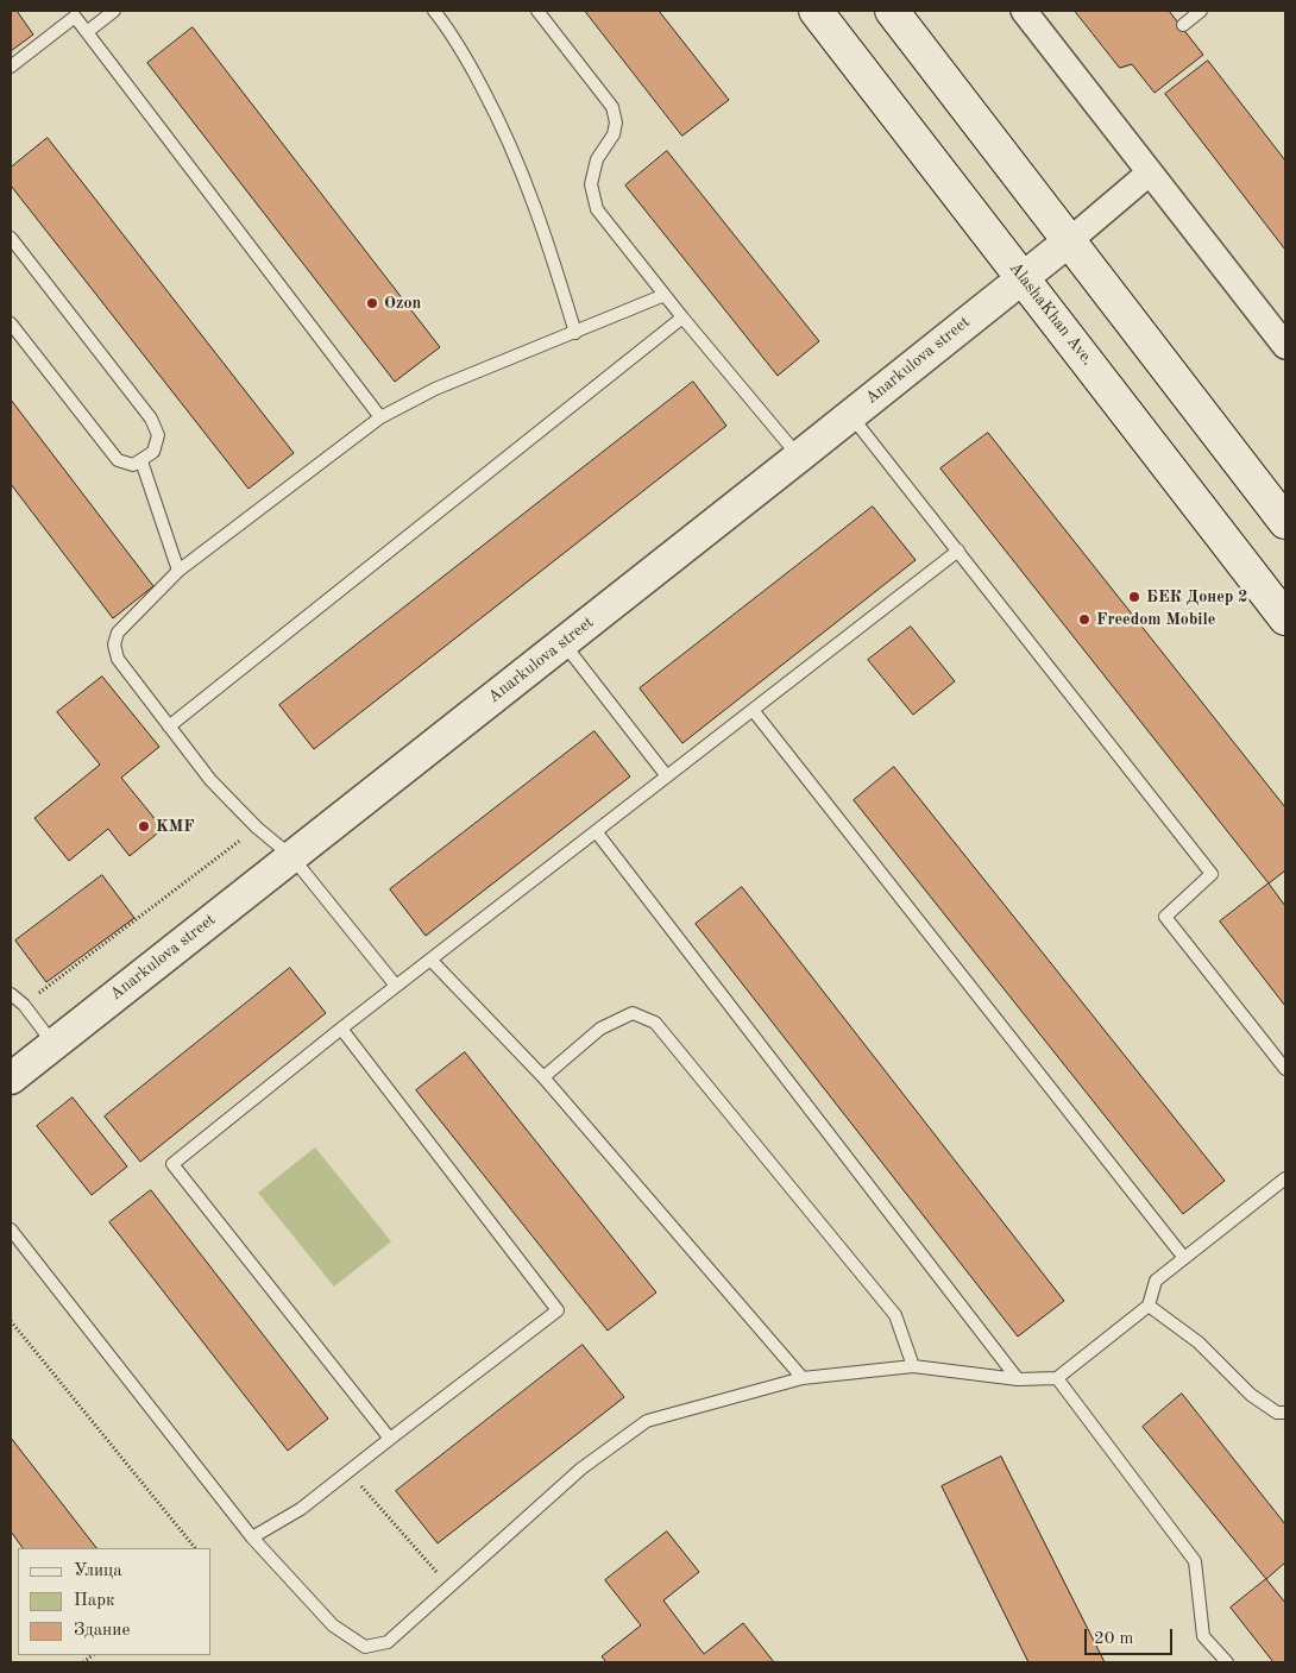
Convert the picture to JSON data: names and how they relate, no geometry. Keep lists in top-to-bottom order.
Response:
{
  "streets": {
    "main road": ["AlashaKhan Ave."],
    "street": ["Anarkulova street"]
  },
  "crossings": [
    ["AlashaKhan Ave.", "Anarkulova street"]
  ],
  "places": [
    "Ozon",
    "БЕК Донер 2",
    "Freedom Mobile",
    "KMF"
  ],
  "legend": ["Улица", "Парк", "Здание"],
  "scale_bar": "20 m"
}
